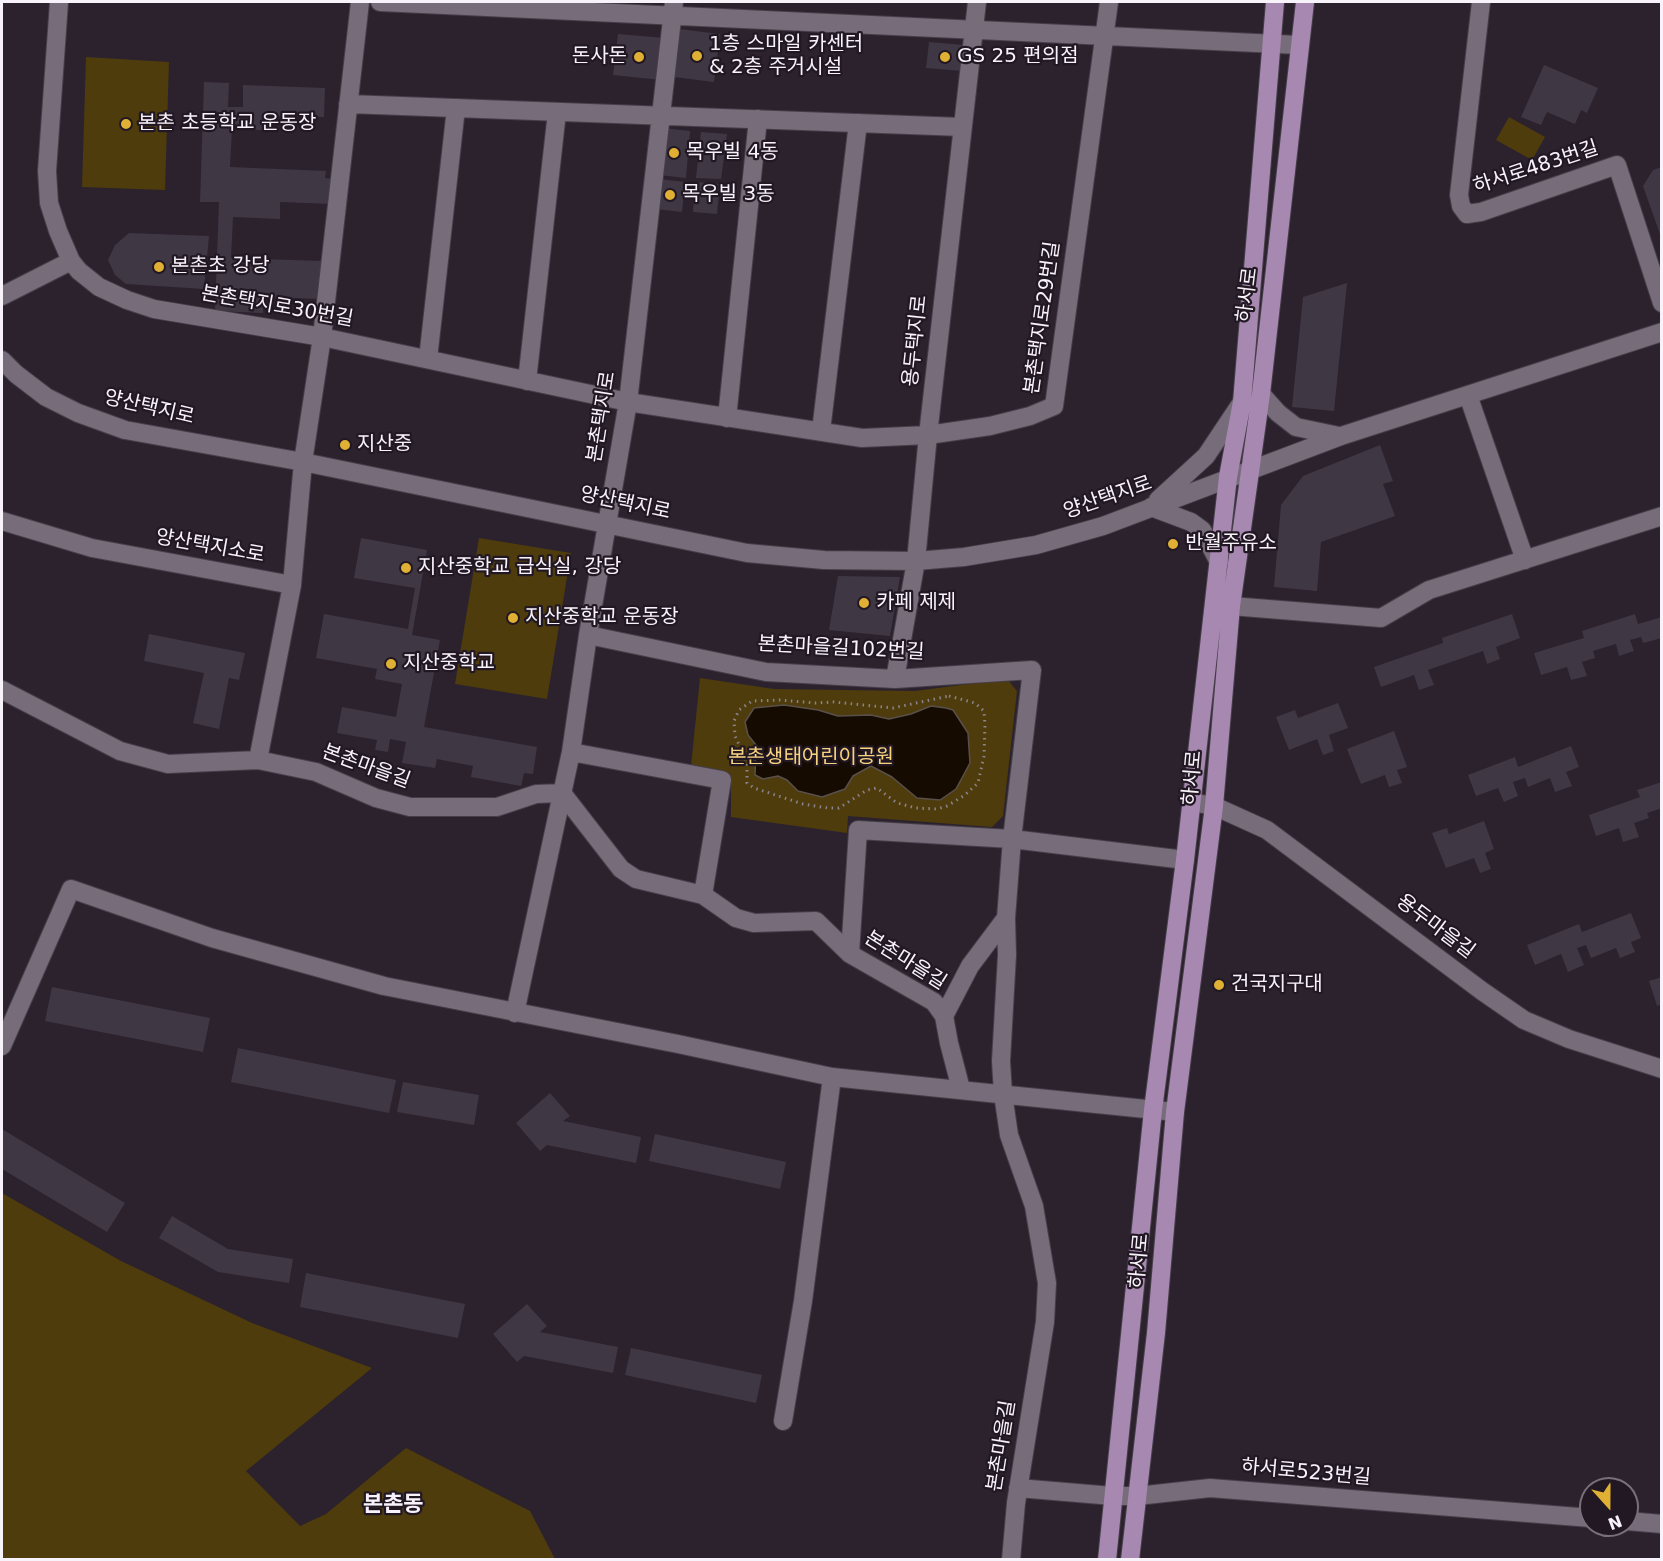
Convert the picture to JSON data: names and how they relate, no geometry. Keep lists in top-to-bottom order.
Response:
{
  "streets": {
    "main road": ["하서로"],
    "street": [
      "하서로483번길",
      "본촌택지로30번길",
      "본촌택지로29번길",
      "용두택지로",
      "양산택지로",
      "본촌택지로",
      "양산택지소로",
      "본촌마을길102번길",
      "본촌마을길",
      "용두마을길",
      "하서로523번길"
    ]
  },
  "crossings": [
    ["하서로", "양산택지로"],
    ["하서로", "용두마을길"],
    ["하서로", "하서로523번길"],
    ["본촌택지로30번길", "본촌택지로29번길"],
    ["본촌택지로30번길", "본촌택지로"],
    ["본촌택지로30번길", "양산택지소로"],
    ["본촌택지로29번길", "용두택지로"],
    ["본촌택지로29번길", "본촌택지로"],
    ["용두택지로", "양산택지로"],
    ["용두택지로", "본촌마을길102번길"],
    ["양산택지로", "본촌택지로"],
    ["양산택지로", "양산택지소로"],
    ["본촌택지로", "본촌마을길102번길"],
    ["본촌택지로", "본촌마을길"],
    ["본촌마을길102번길", "본촌마을길"],
    ["본촌마을길", "하서로523번길"]
  ],
  "districts": ["본촌동"],
  "parks": ["본촌생태어린이공원"],
  "places": [
    "1층 스마일 카센터 & 2층 주거시설",
    "돈사돈",
    "GS 25 편의점",
    "본촌 초등학교 운동장",
    "목우빌 4동",
    "목우빌 3동",
    "본촌초 강당",
    "지산중",
    "반월주유소",
    "지산중학교 급식실, 강당",
    "카페 제제",
    "지산중학교 운동장",
    "지산중학교",
    "건국지구대"
  ],
  "north": "bottom"
}
